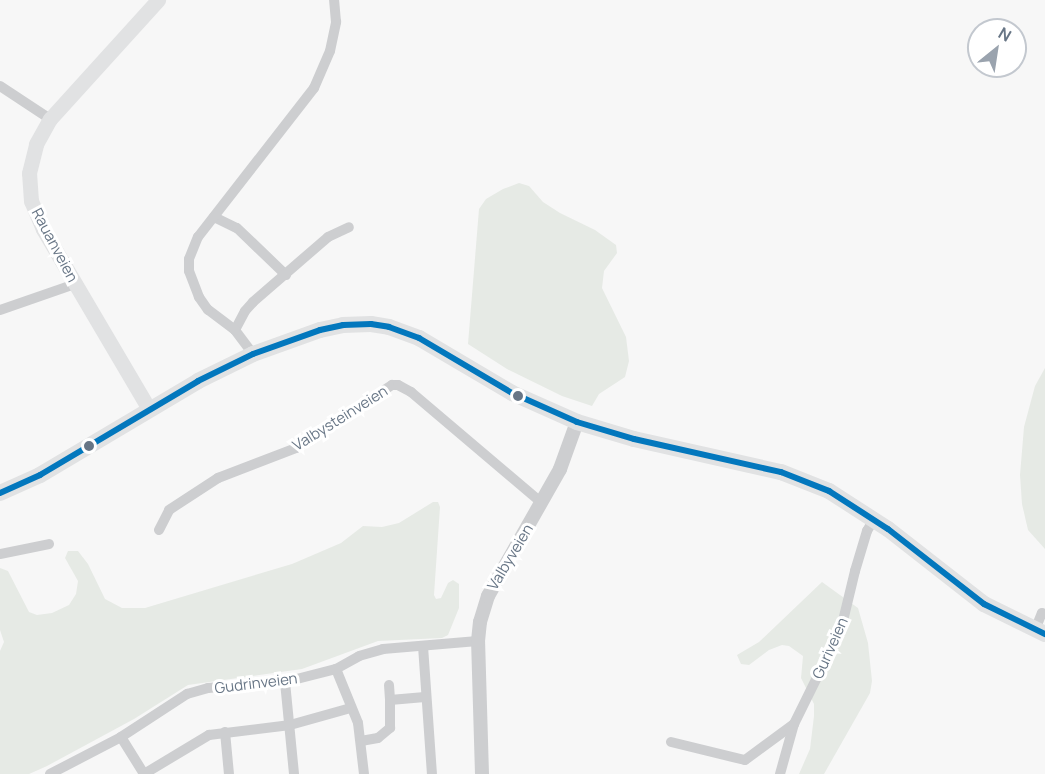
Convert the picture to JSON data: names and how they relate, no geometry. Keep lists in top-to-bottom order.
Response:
{
  "streets": {
    "main road": ["Rauanveien"],
    "street": [
      "Valbysteinveien",
      "Valbyveien",
      "Guriveien",
      "Gudrinveien"
    ]
  },
  "crossings": [
    ["Valbysteinveien", "Valbyveien"],
    ["Valbyveien", "Gudrinveien"]
  ],
  "north": "top right"
}
